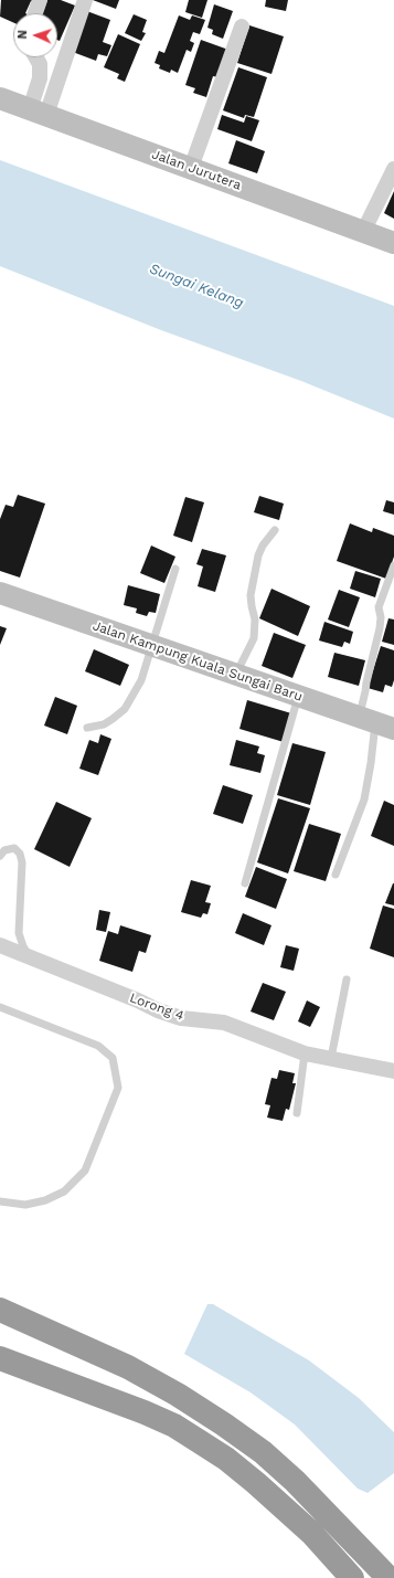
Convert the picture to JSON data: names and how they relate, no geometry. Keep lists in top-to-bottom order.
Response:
{
  "streets": {
    "street": ["Jalan Jurutera", "Jalan Kampung Kuala Sungai Baru", "Lorong 4"]
  },
  "water": ["Sungai Kelang"],
  "north": "left"
}
